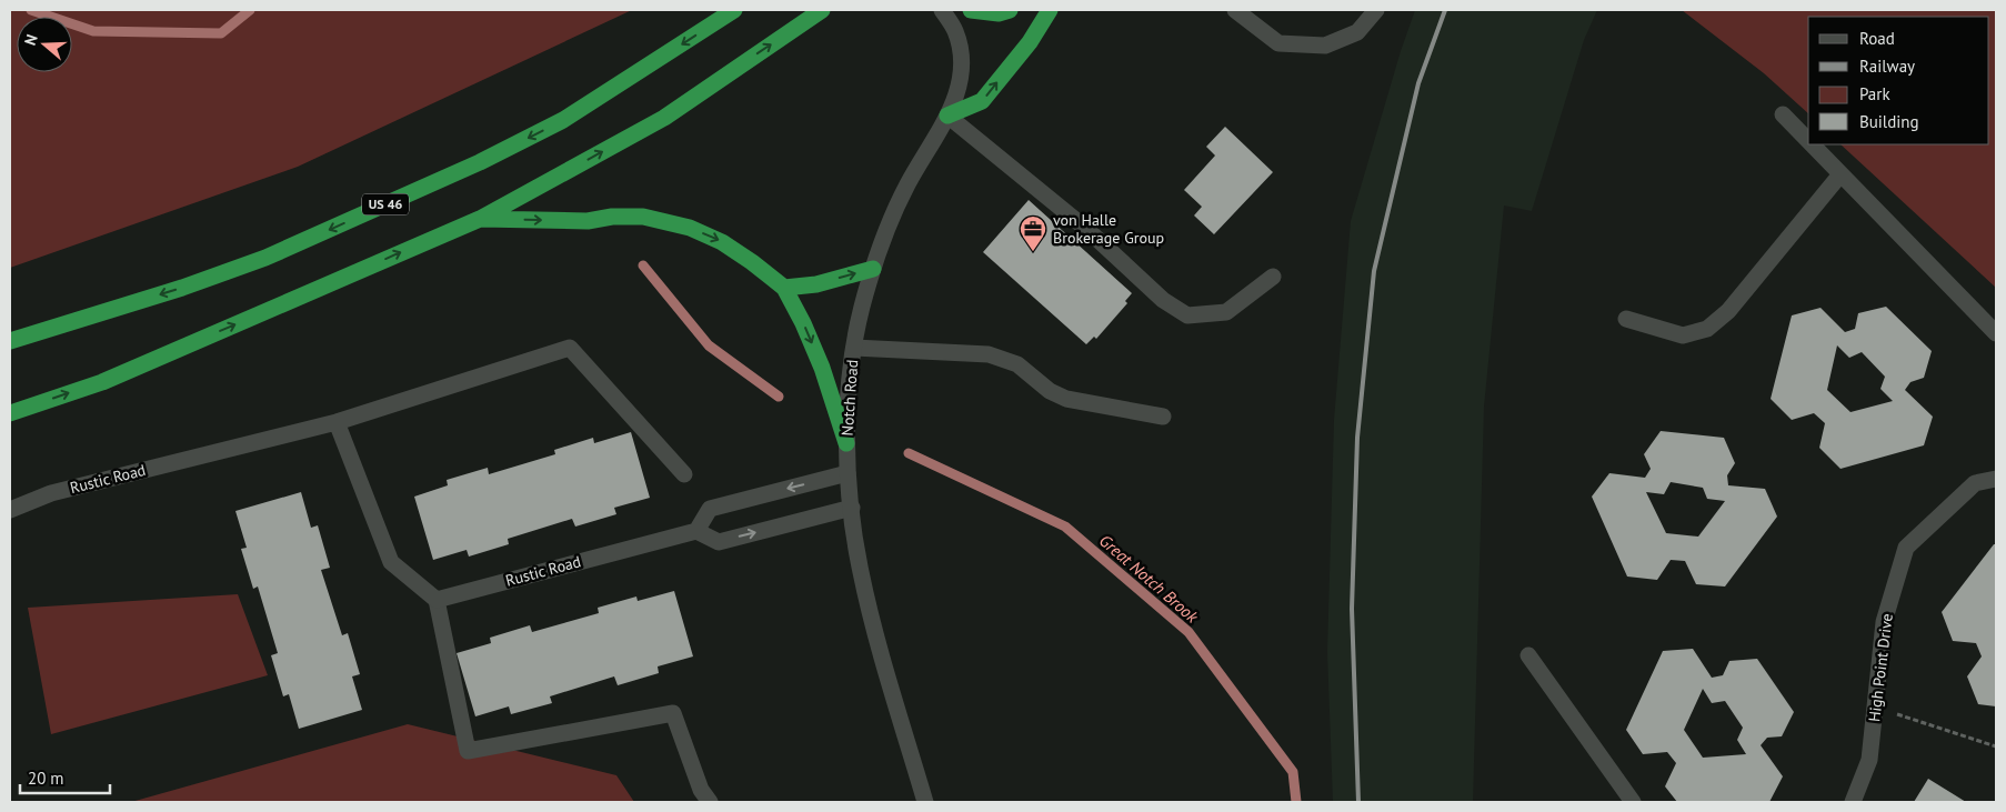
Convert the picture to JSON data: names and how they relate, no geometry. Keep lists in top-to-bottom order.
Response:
{
  "streets": {
    "highway": ["US 46"],
    "street": ["Notch Road", "Rustic Road", "High Point Drive"]
  },
  "water": ["Great Notch Brook"],
  "places": {
    "office": ["von Halle Brokerage Group"]
  },
  "legend": [
    "Road",
    "Railway",
    "Park",
    "Building"
  ],
  "scale_bar": "20 m",
  "north": "left"
}
